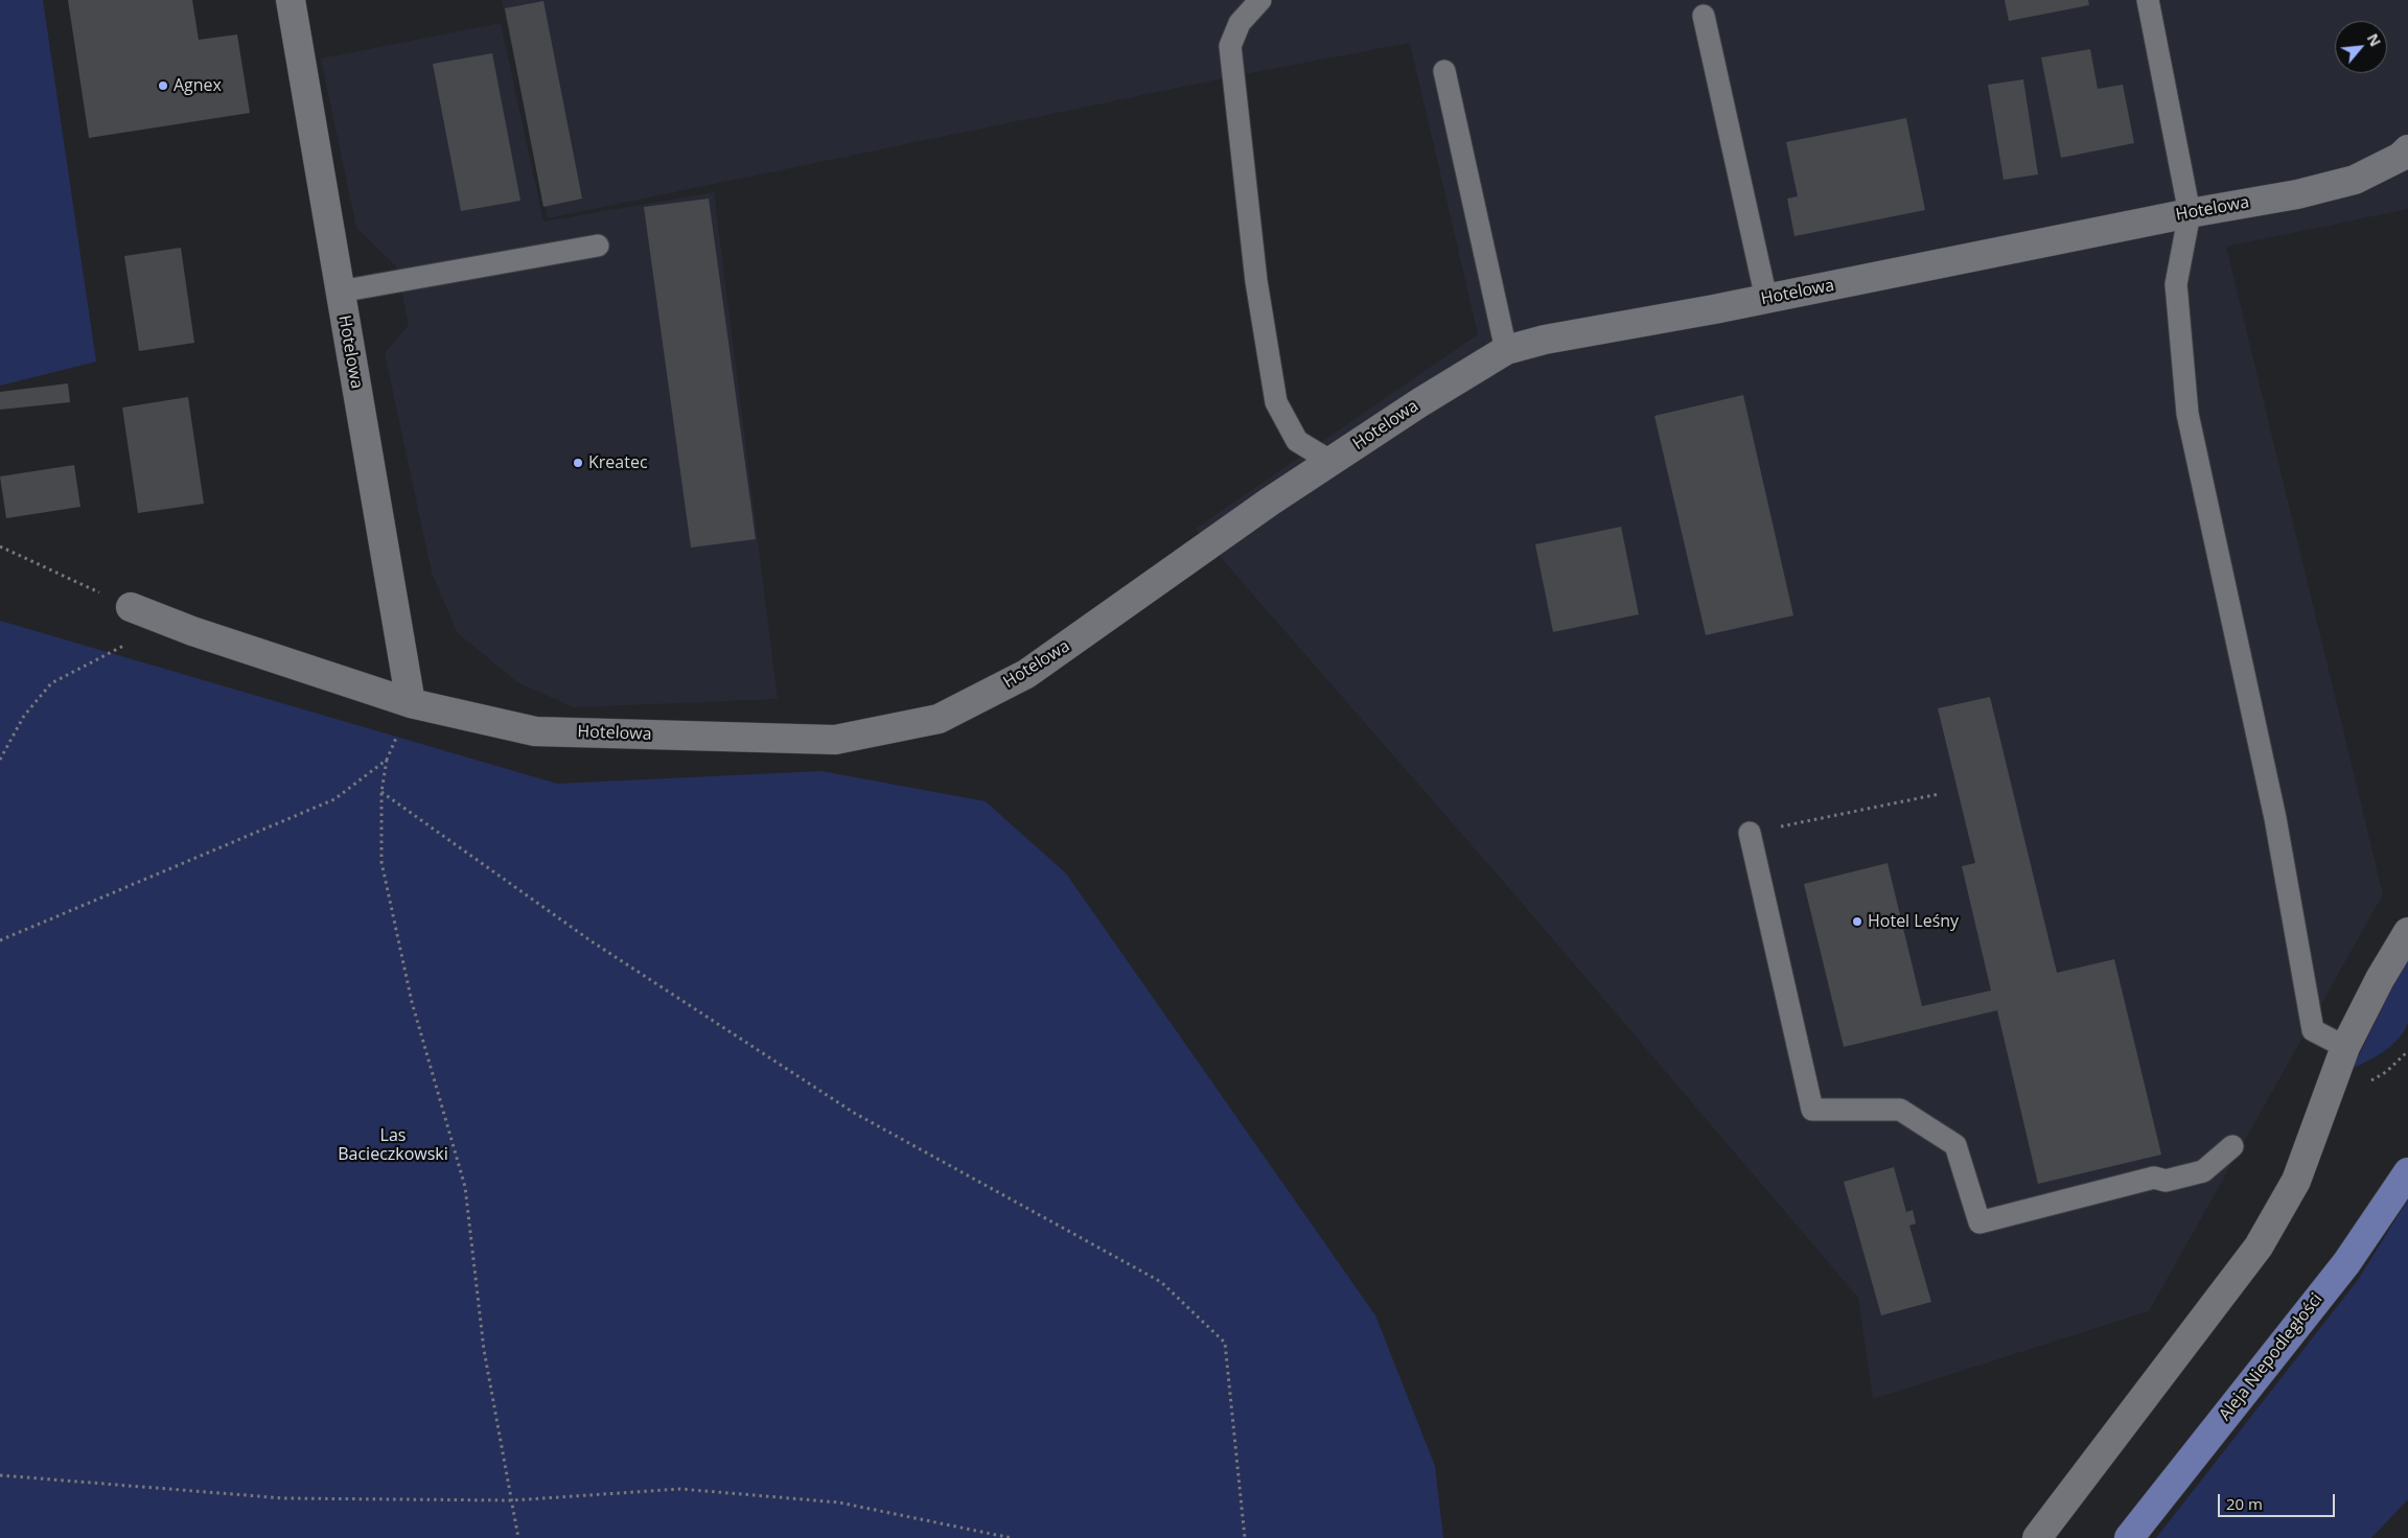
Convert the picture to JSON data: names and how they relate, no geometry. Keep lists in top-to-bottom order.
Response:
{
  "streets": {
    "main road": ["Aleja Niepodległości"],
    "street": ["Hotelowa"]
  },
  "parks": ["Las Bacieczkowski"],
  "places": ["Agnex", "Kreatec", "Hotel Leśny"],
  "scale_bar": "20 m",
  "north": "top right"
}
